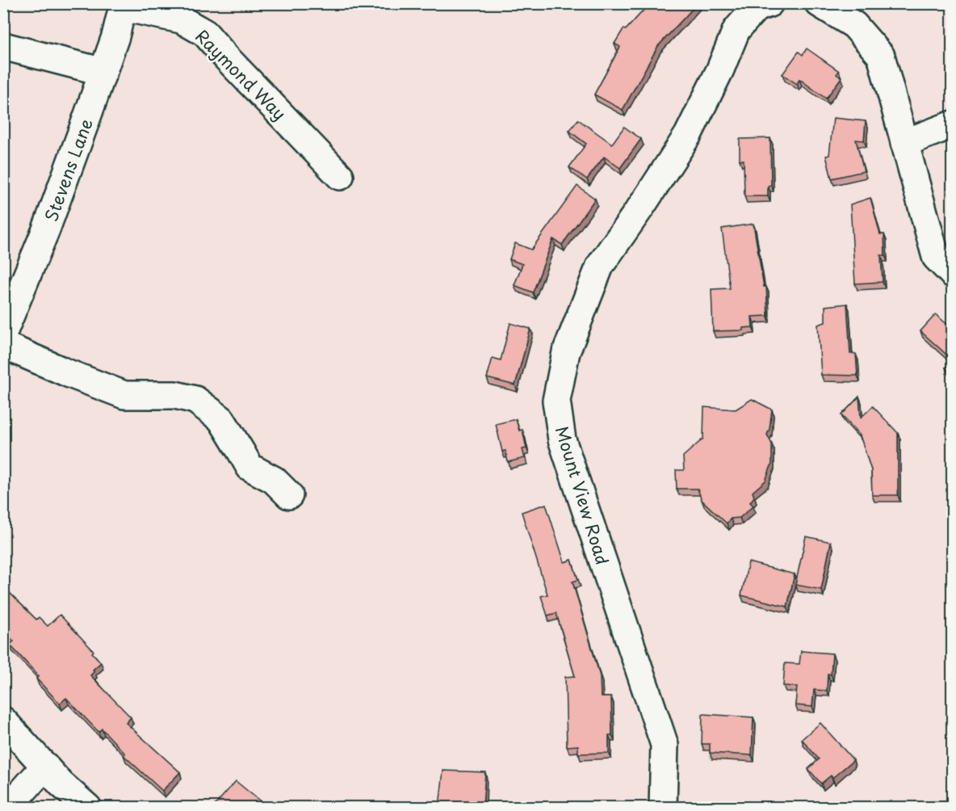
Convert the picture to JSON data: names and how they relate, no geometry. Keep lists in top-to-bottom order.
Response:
{
  "streets": {
    "street": ["Raymond Way", "Stevens Lane", "Mount View Road"]
  },
  "crossings": [
    ["Raymond Way", "Stevens Lane"]
  ]
}
